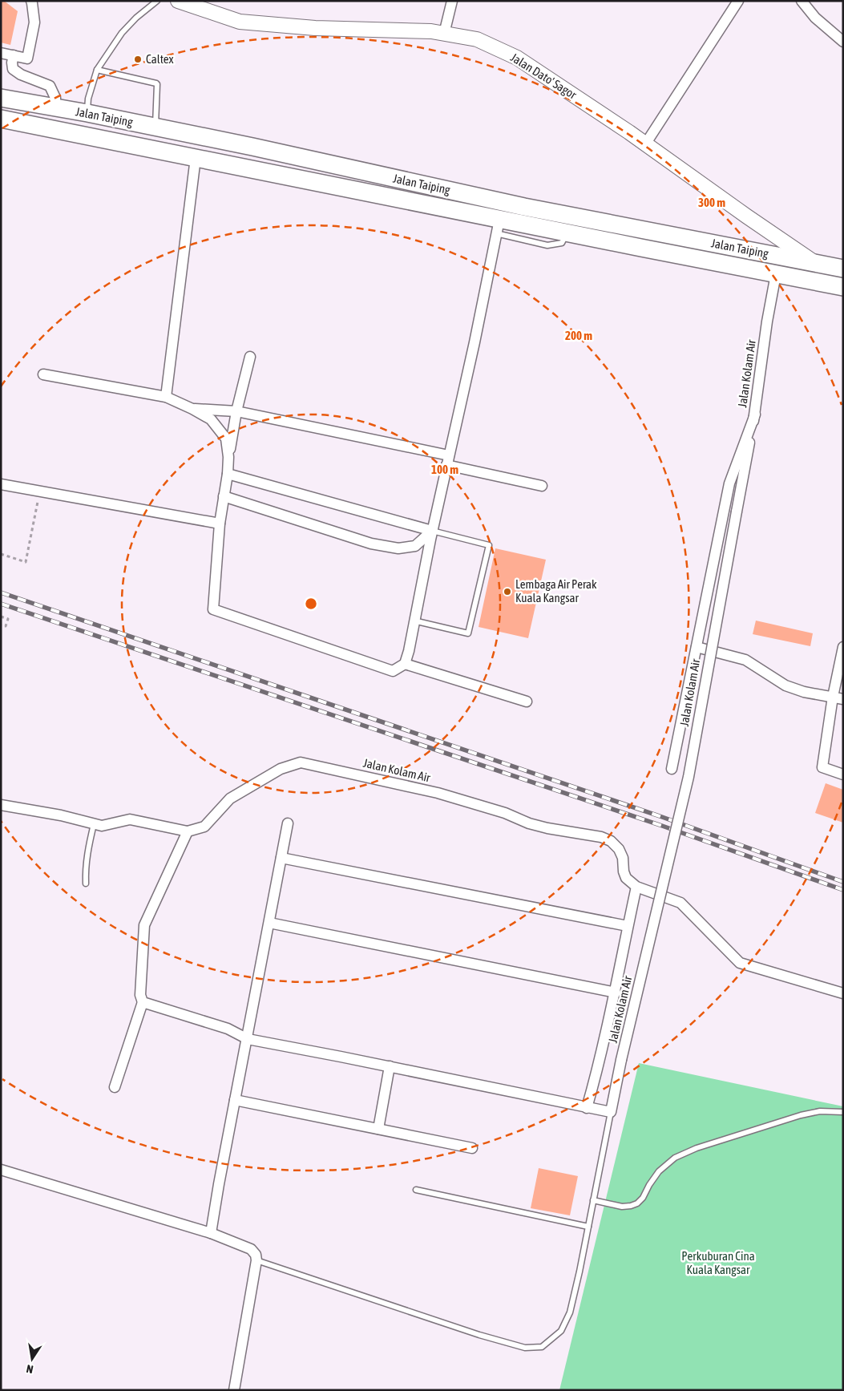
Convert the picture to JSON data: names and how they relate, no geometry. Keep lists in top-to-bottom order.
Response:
{
  "streets": {
    "highway": ["Jalan Taiping"],
    "main road": ["Jalan Dato' Sagor"],
    "street": ["Jalan Kolam Air"]
  },
  "crossings": [
    ["Jalan Dato' Sagor", "Jalan Taiping"],
    ["Jalan Taiping", "Jalan Kolam Air"]
  ],
  "parks": ["Perkuburan Cina Kuala Kangsar"],
  "places": ["Caltex", "Lembaga Air Perak Kuala Kangsar"],
  "north": "bottom",
  "rings": ["300 m", "200 m", "100 m"]
}
